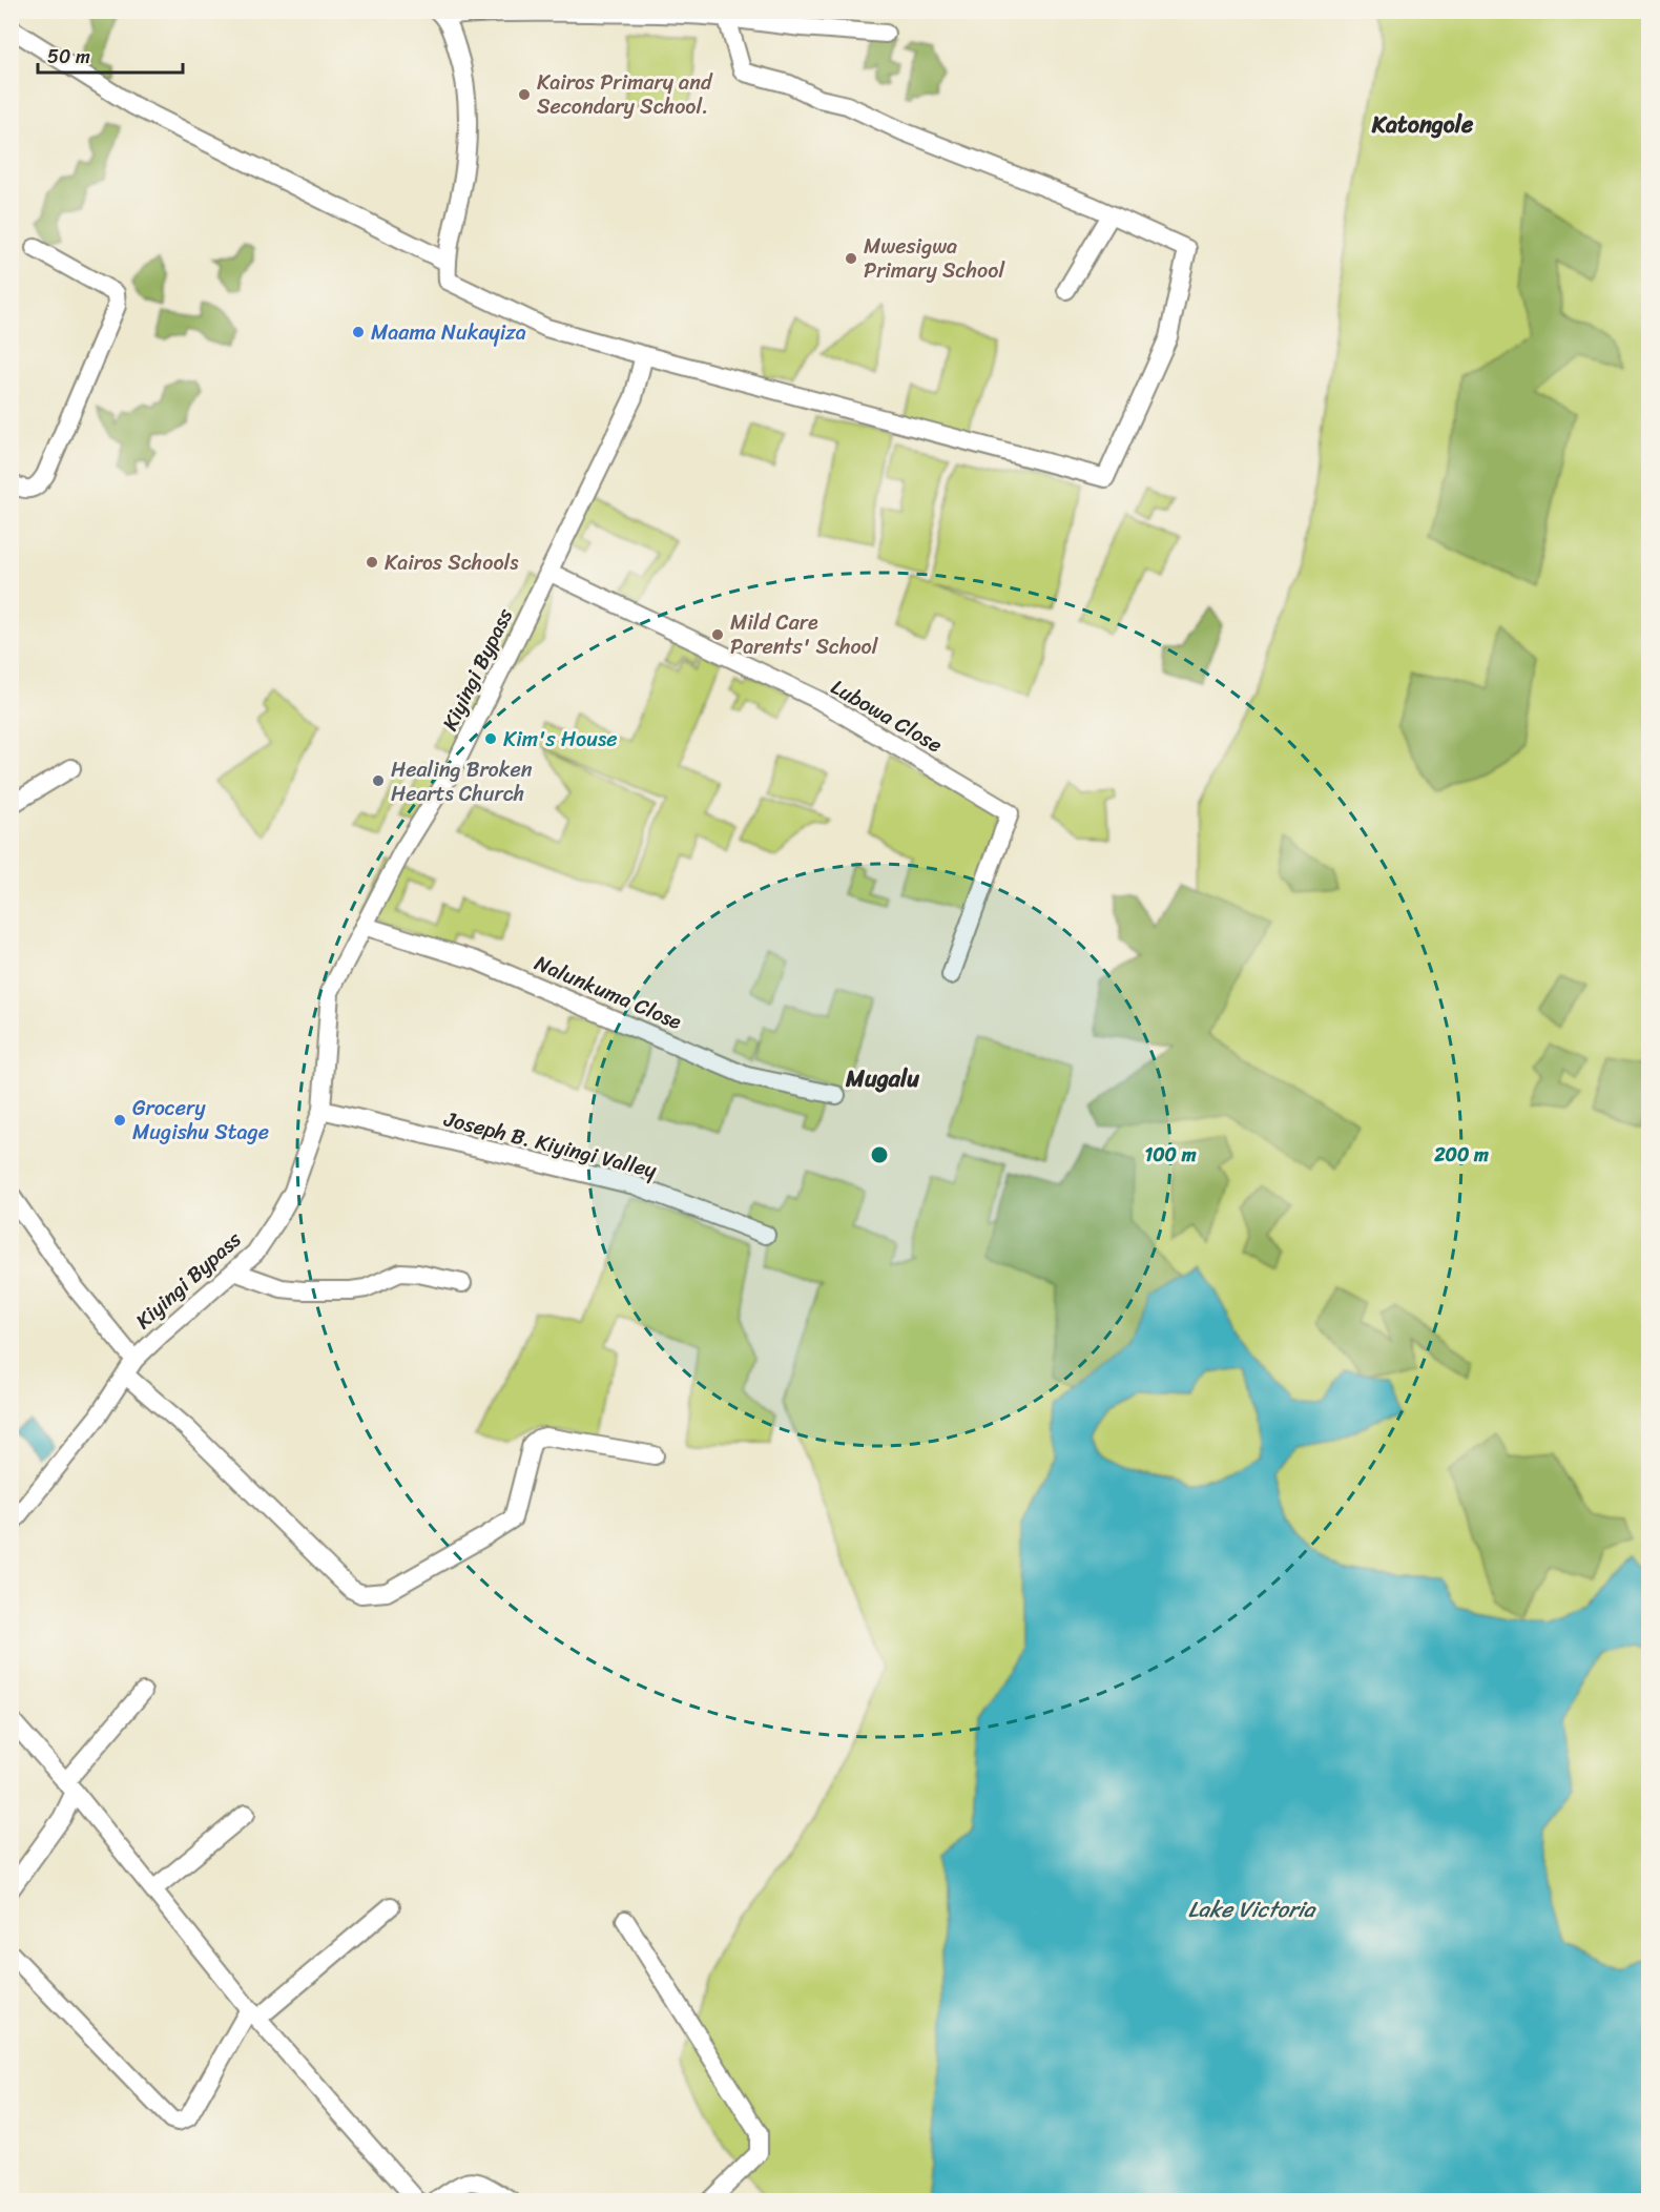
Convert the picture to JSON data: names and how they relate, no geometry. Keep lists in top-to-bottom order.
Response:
{
  "streets": {
    "street": [
      "Kiyingi Bypass",
      "Lubowa Close",
      "Nalunkuma Close",
      "Joseph B. Kiyingi Valley"
    ]
  },
  "crossings": [
    ["Kiyingi Bypass", "Lubowa Close"],
    ["Kiyingi Bypass", "Nalunkuma Close"],
    ["Kiyingi Bypass", "Joseph B. Kiyingi Valley"]
  ],
  "districts": ["Katongole", "Mugalu"],
  "water": ["Lake Victoria"],
  "places": [
    "Kairos Primary and Secondary School.",
    "Mwesigwa Primary School",
    "Maama Nukayiza",
    "Kairos Schools",
    "Mild Care Parents' School",
    "Kim's House",
    "Healing Broken Hearts Church",
    "Grocery Mugishu Stage"
  ],
  "scale_bar": "50 m",
  "rings": ["100 m", "200 m"]
}
